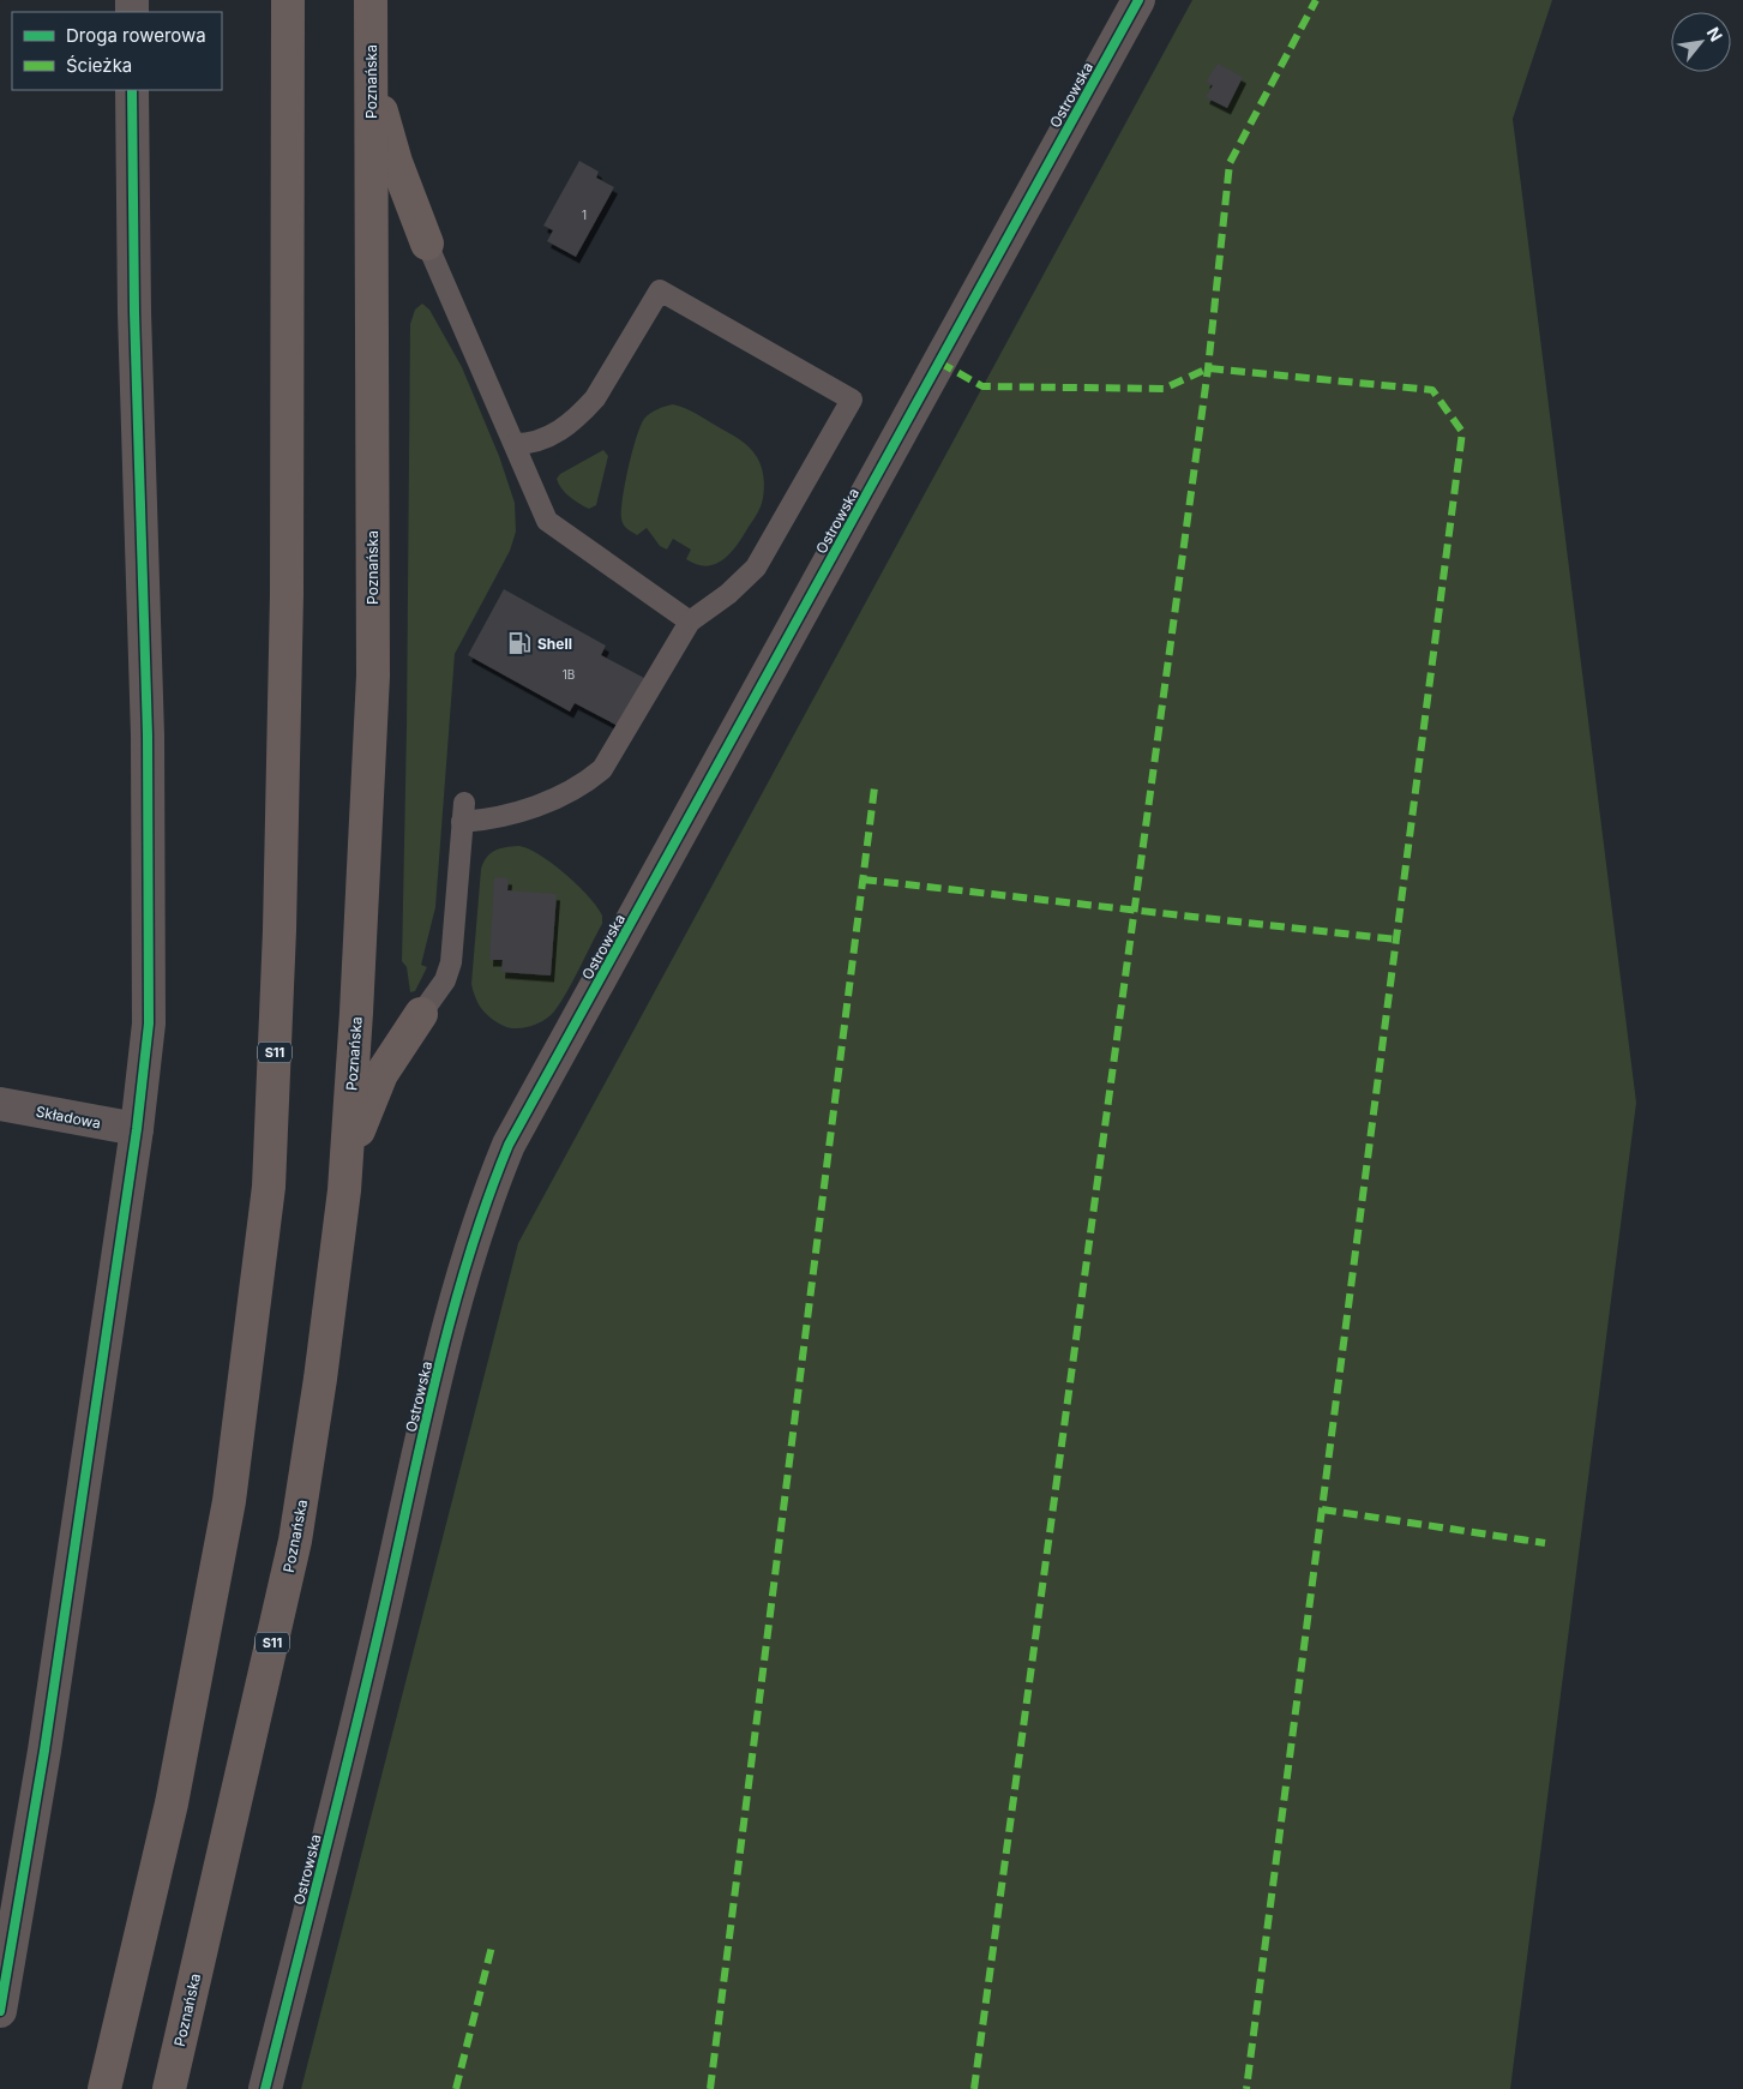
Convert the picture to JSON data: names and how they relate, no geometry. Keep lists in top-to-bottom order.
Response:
{
  "streets": {
    "highway": ["Poznańska", "S11"],
    "street": ["Ostrowska", "Składowa"]
  },
  "places": {
    "fuel station": ["Shell"]
  },
  "house_numbers": ["1", "1B"],
  "legend": ["Droga rowerowa", "Ścieżka"],
  "north": "top right"
}
